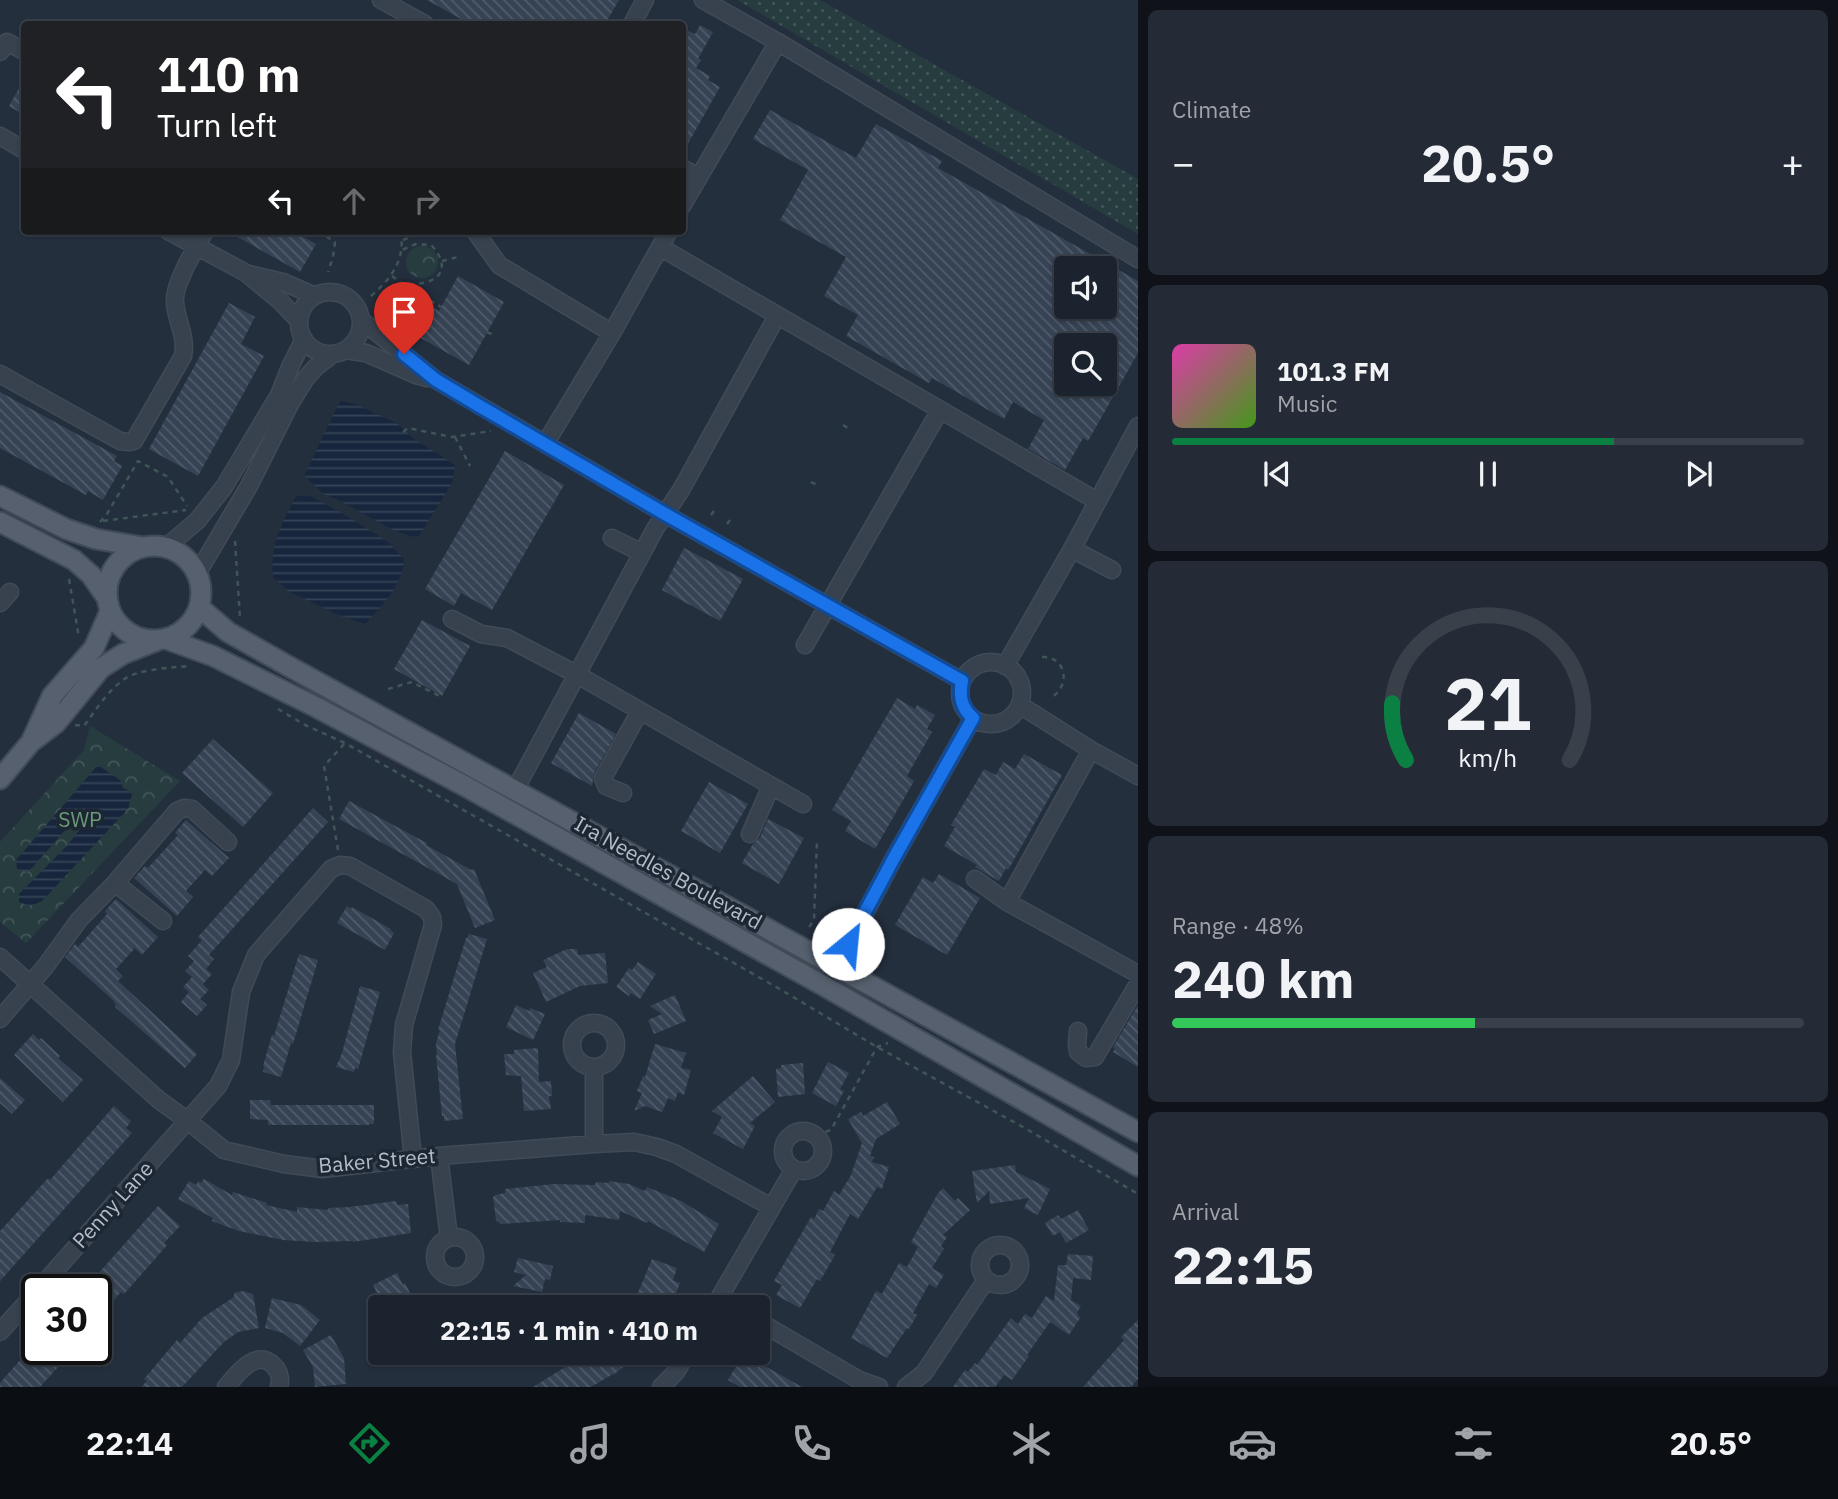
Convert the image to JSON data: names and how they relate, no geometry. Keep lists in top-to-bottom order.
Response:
{
  "streets": {
    "main road": ["Ira Needles Boulevard"],
    "street": ["Baker Street", "Penny Lane"]
  },
  "crossings": [
    ["Baker Street", "Penny Lane"]
  ],
  "parks": ["SWP"],
  "page": {
    "tile": [
      "Climate",
      ["Range · 48%", "240 km"],
      ["Arrival", "22:15"]
    ],
    "turn": ["110 m", "Turn left"],
    "heat": ["−", "20.5°", "+"],
    "song": ["101.3 FM", "Music"],
    "limit": "30",
    "trip": "22:15 · 1 min · 410 m",
    "tabs": ["22:14", "20.5°"],
    "gauge": ["21", "km/h"]
  }
}
